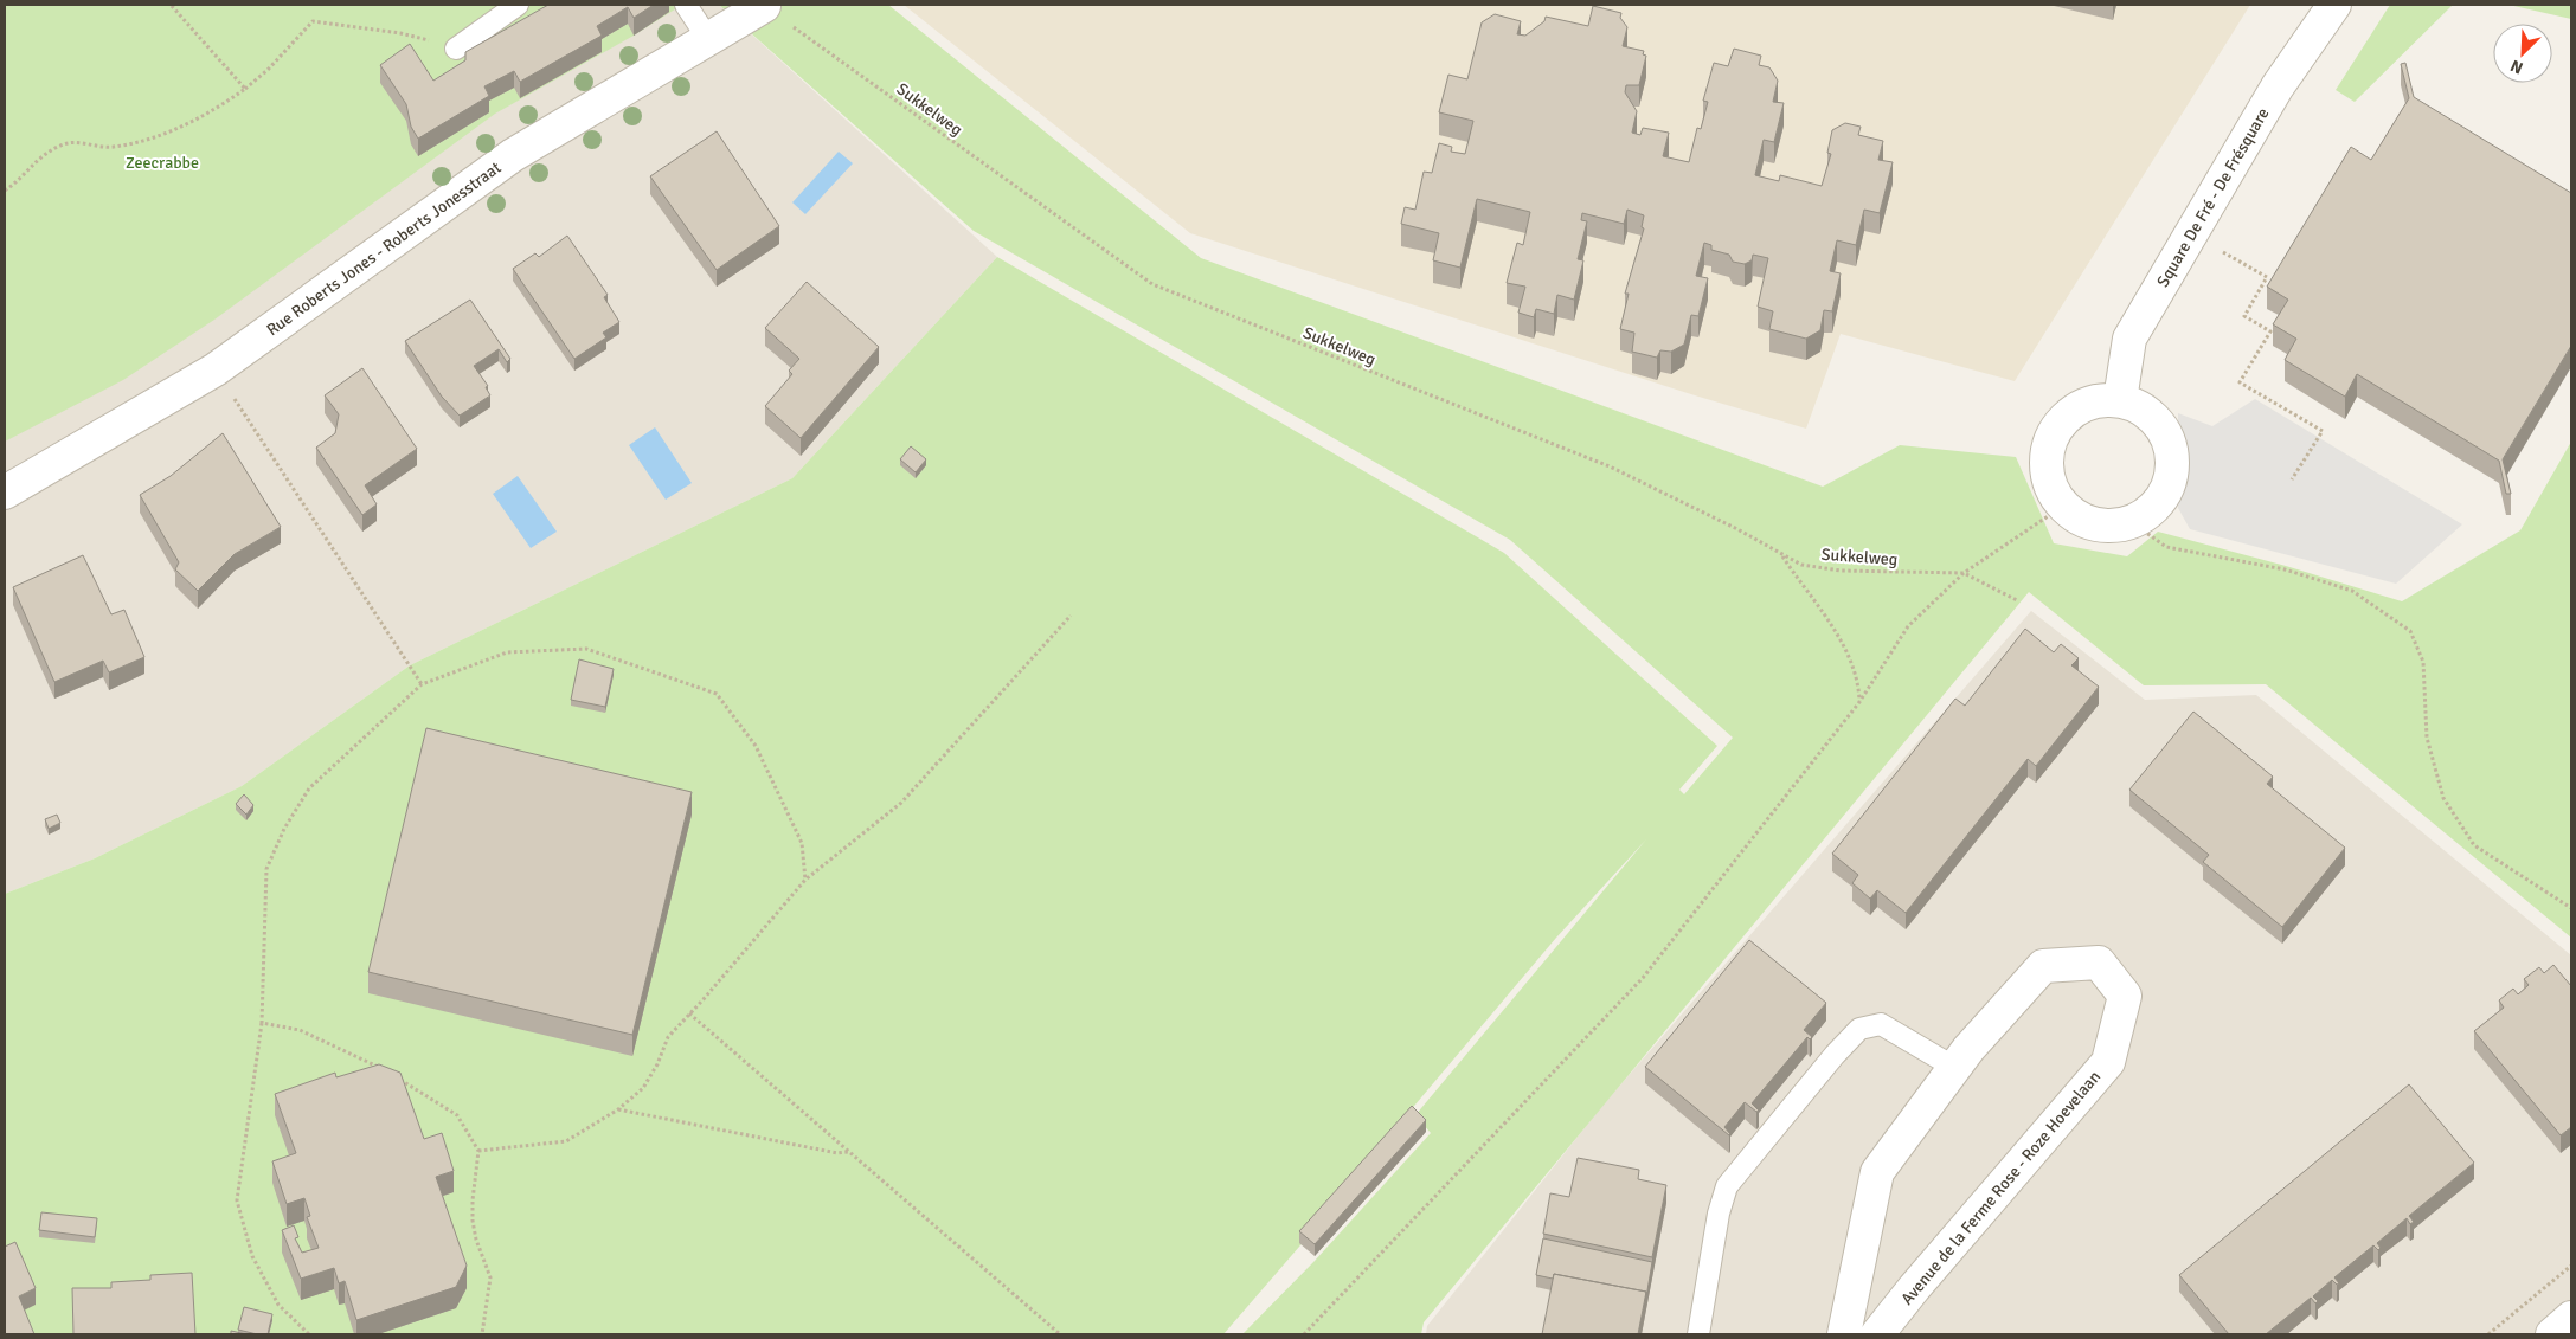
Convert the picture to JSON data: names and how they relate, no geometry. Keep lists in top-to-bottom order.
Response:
{
  "streets": {
    "street": ["Square De Fré - De Frésquare", "Rue Roberts Jones - Roberts Jonesstraat", "Avenue de la Ferme Rose - Roze Hoevelaan"],
    "path": ["Sukkelweg"]
  },
  "crossings": [
    ["Sukkelweg", "Rue Roberts Jones - Roberts Jonesstraat"]
  ],
  "parks": ["Zeecrabbe"],
  "north": "bottom left"
}
